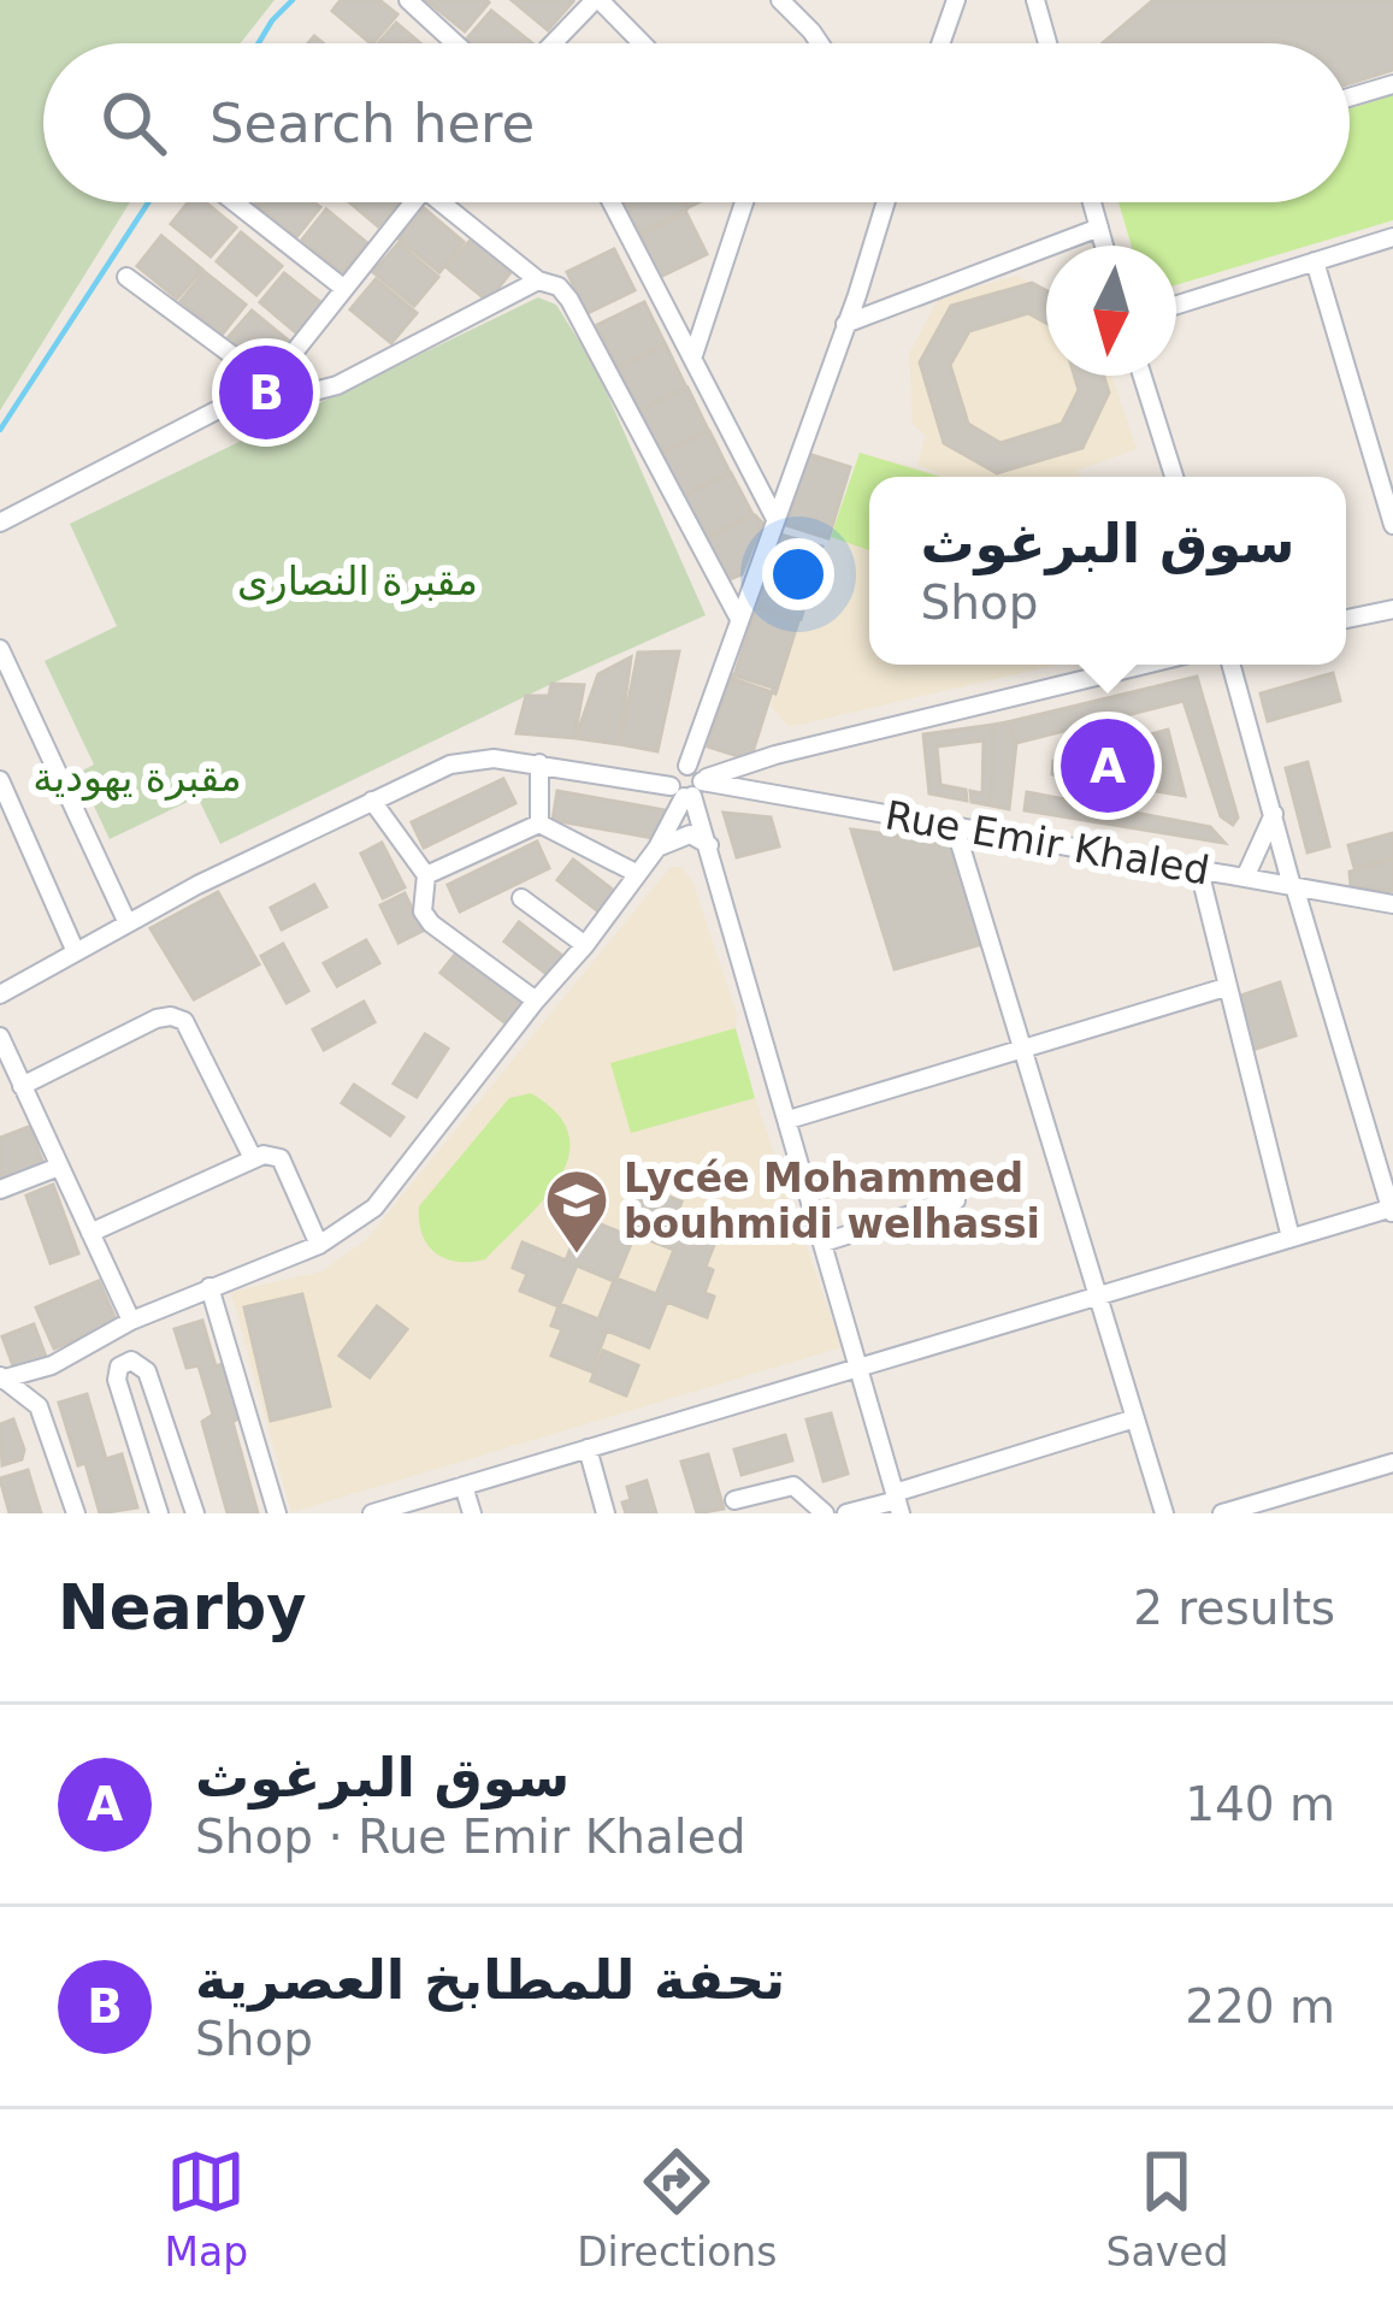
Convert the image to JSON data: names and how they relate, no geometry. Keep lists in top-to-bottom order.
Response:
{
  "streets": {
    "street": ["Rue Emir Khaled"]
  },
  "parks": ["مقبرة النصارى", "مقبرة يهودية"],
  "places": {
    "school or university": ["Lycée Mohammed bouhmidi welhassi"]
  },
  "north": "bottom",
  "page": {
    "search": "Search here",
    "pins": ["B", "A"],
    "popup": ["سوق البرغوث", "Shop"],
    "heading": ["Nearby", "2 results"],
    "list": [
      {
        "mark": "A",
        "name": "سوق البرغوث",
        "note": "Shop · Rue Emir Khaled",
        "value": "140 m"
      },
      {
        "mark": "B",
        "name": "تحفة للمطابخ العصرية",
        "note": "Shop",
        "value": "220 m"
      }
    ],
    "nav": ["Map", "Directions", "Saved"]
  }
}
